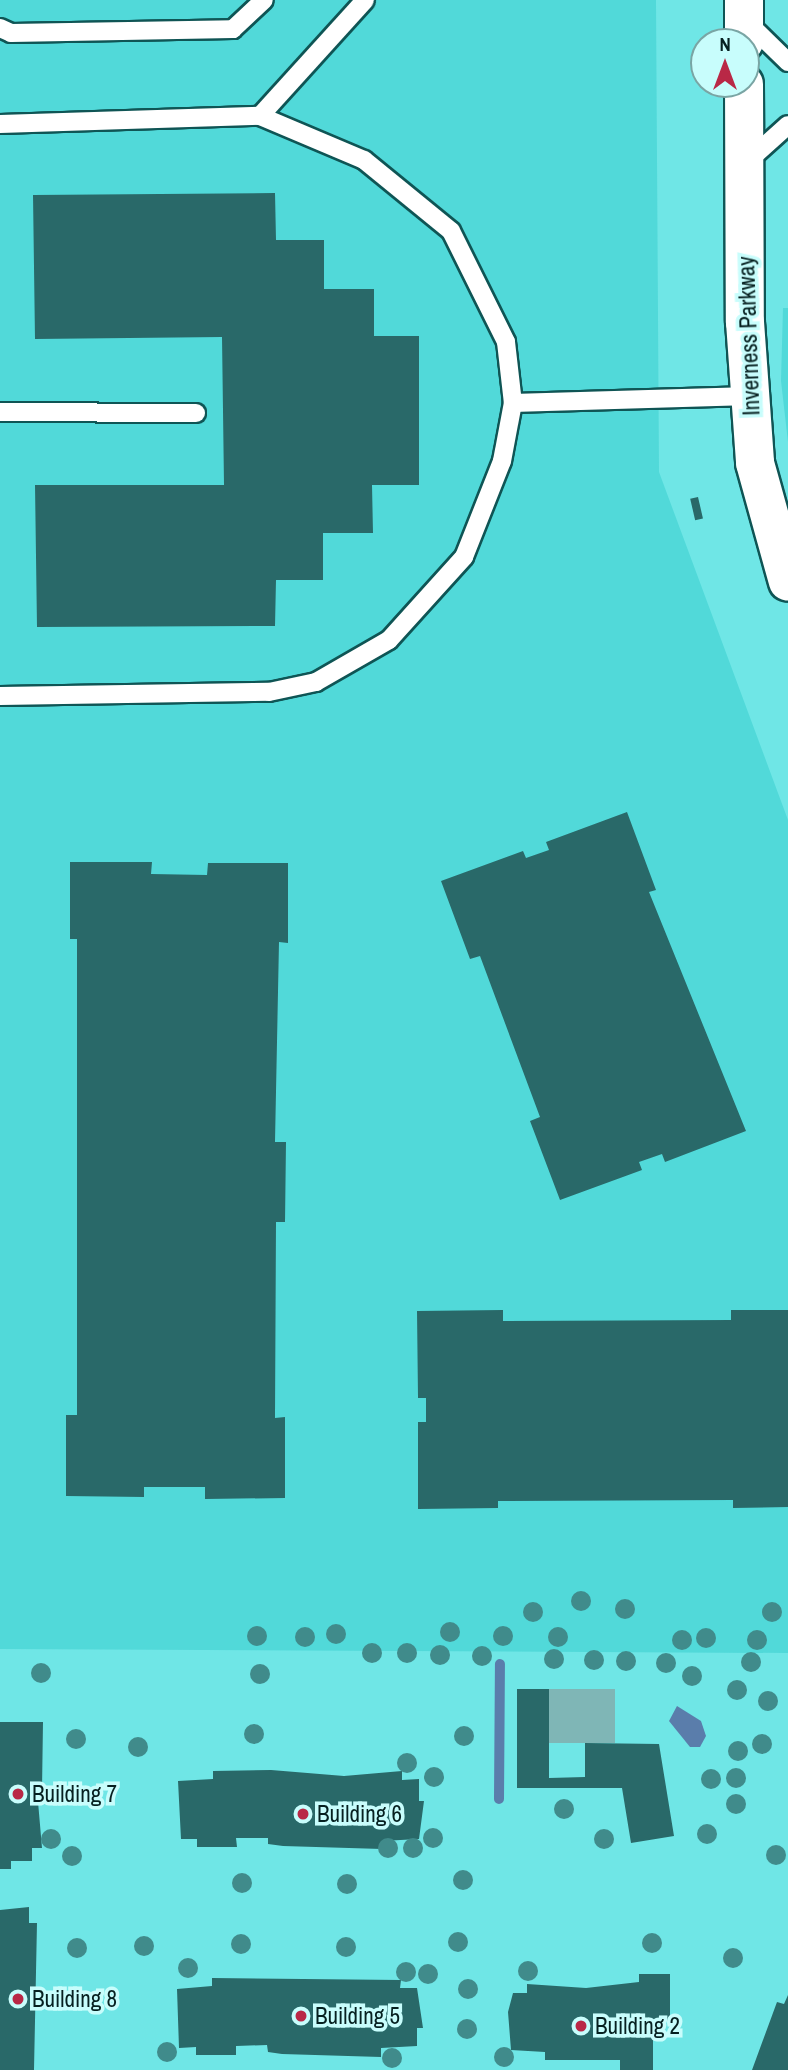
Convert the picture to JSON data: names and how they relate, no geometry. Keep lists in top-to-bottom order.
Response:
{
  "streets": {
    "main road": ["Inverness Parkway"]
  },
  "places": [
    "Building 7",
    "Building 6",
    "Building 8",
    "Building 5",
    "Building 2"
  ],
  "north": "top"
}
